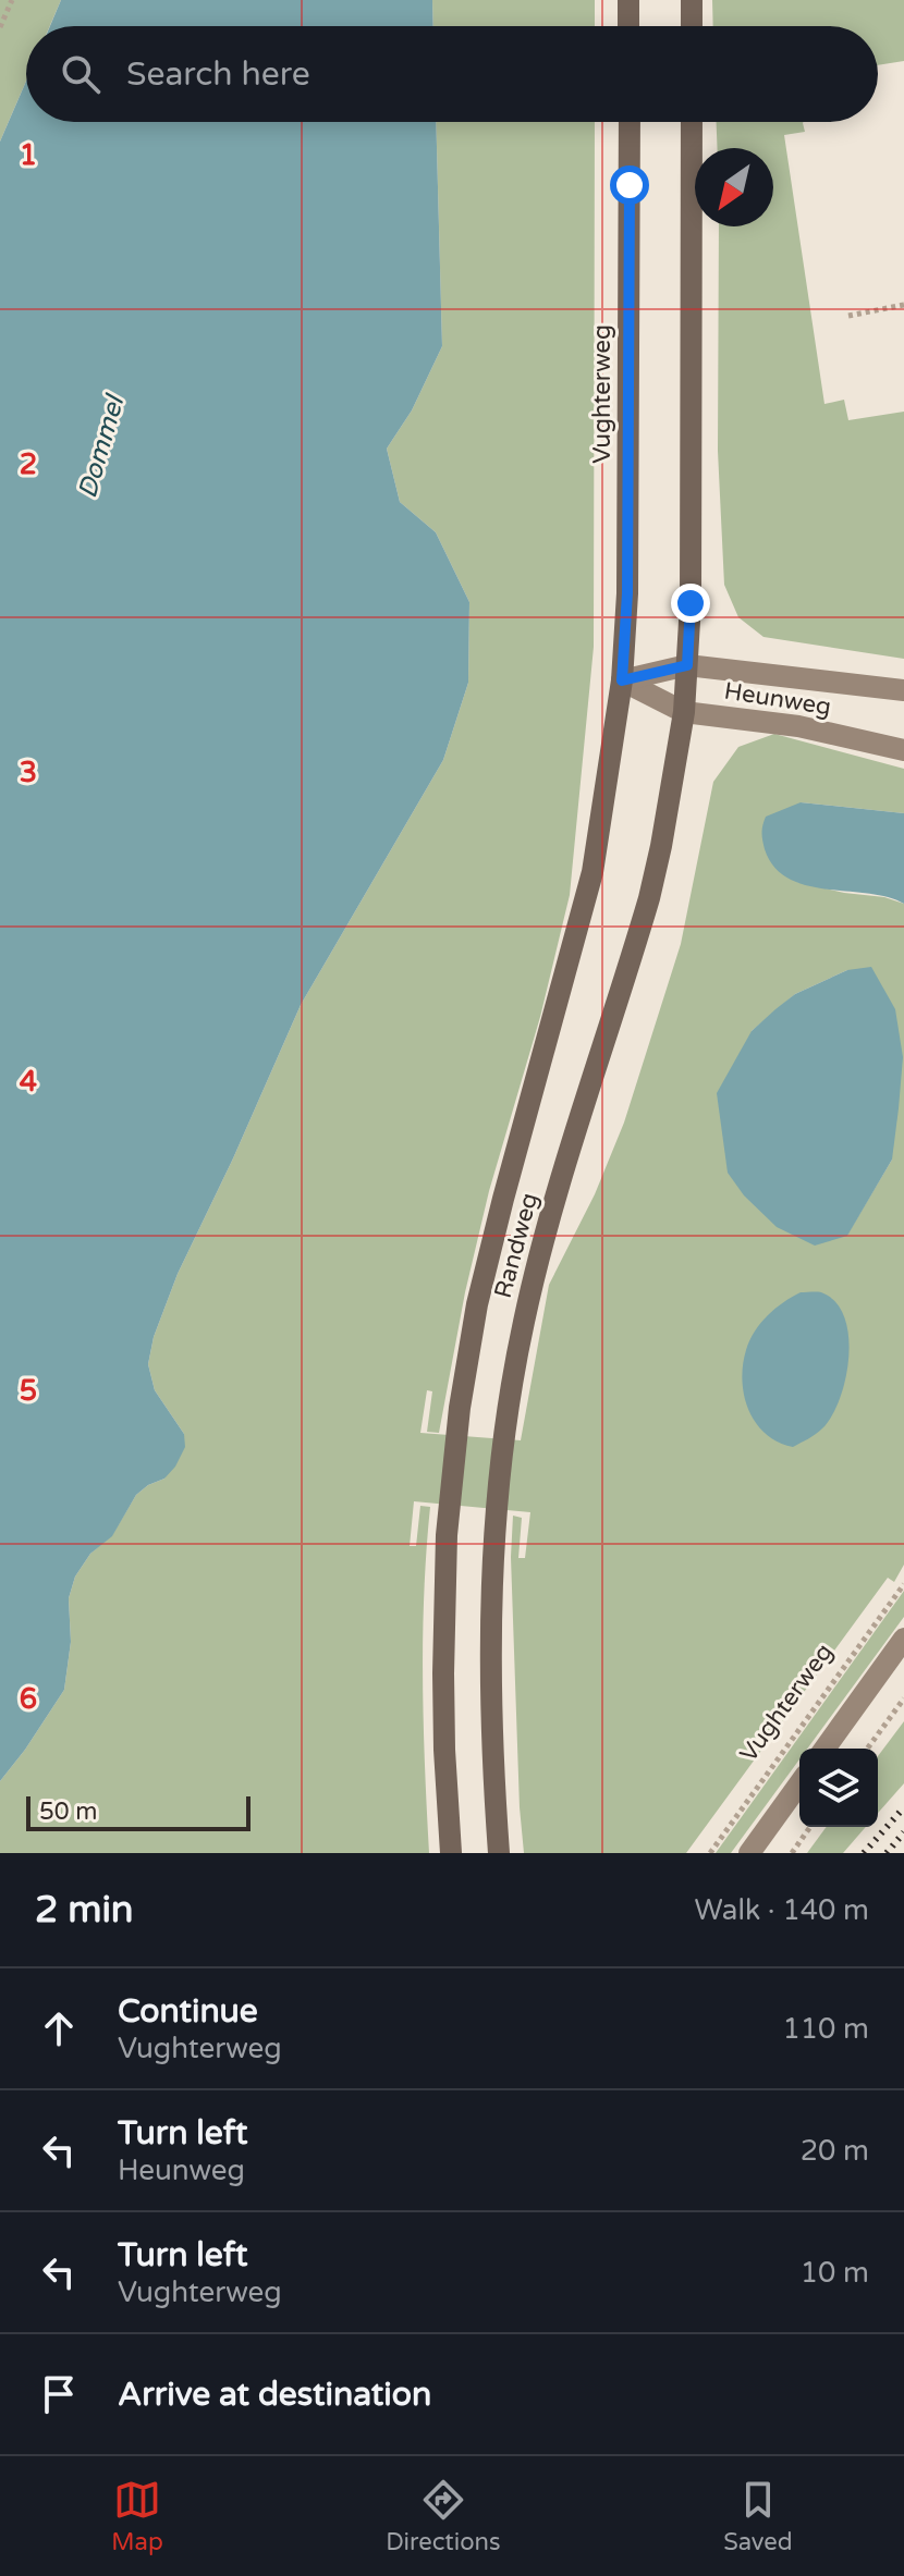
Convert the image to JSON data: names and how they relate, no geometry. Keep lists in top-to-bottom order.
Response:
{
  "streets": {
    "main road": ["Vughterweg", "Heunweg", "Randweg"]
  },
  "crossings": [
    ["Vughterweg", "Heunweg"],
    ["Vughterweg", "Randweg"],
    ["Heunweg", "Randweg"]
  ],
  "water": ["Dommel"],
  "scale_bar": "50 m",
  "north": "bottom left",
  "page": {
    "search": "Search here",
    "scale": "50 m",
    "heading": ["2 min", "Walk · 140 m"],
    "list": [
      ["Continue", "Vughterweg", "110 m"],
      ["Turn left", "Heunweg", "20 m"],
      ["Turn left", "Vughterweg", "10 m"],
      "Arrive at destination"
    ],
    "nav": ["Map", "Directions", "Saved"]
  },
  "grid": {
    "rows": [
      "1",
      "2",
      "3",
      "4",
      "5",
      "6"
    ]
  }
}
